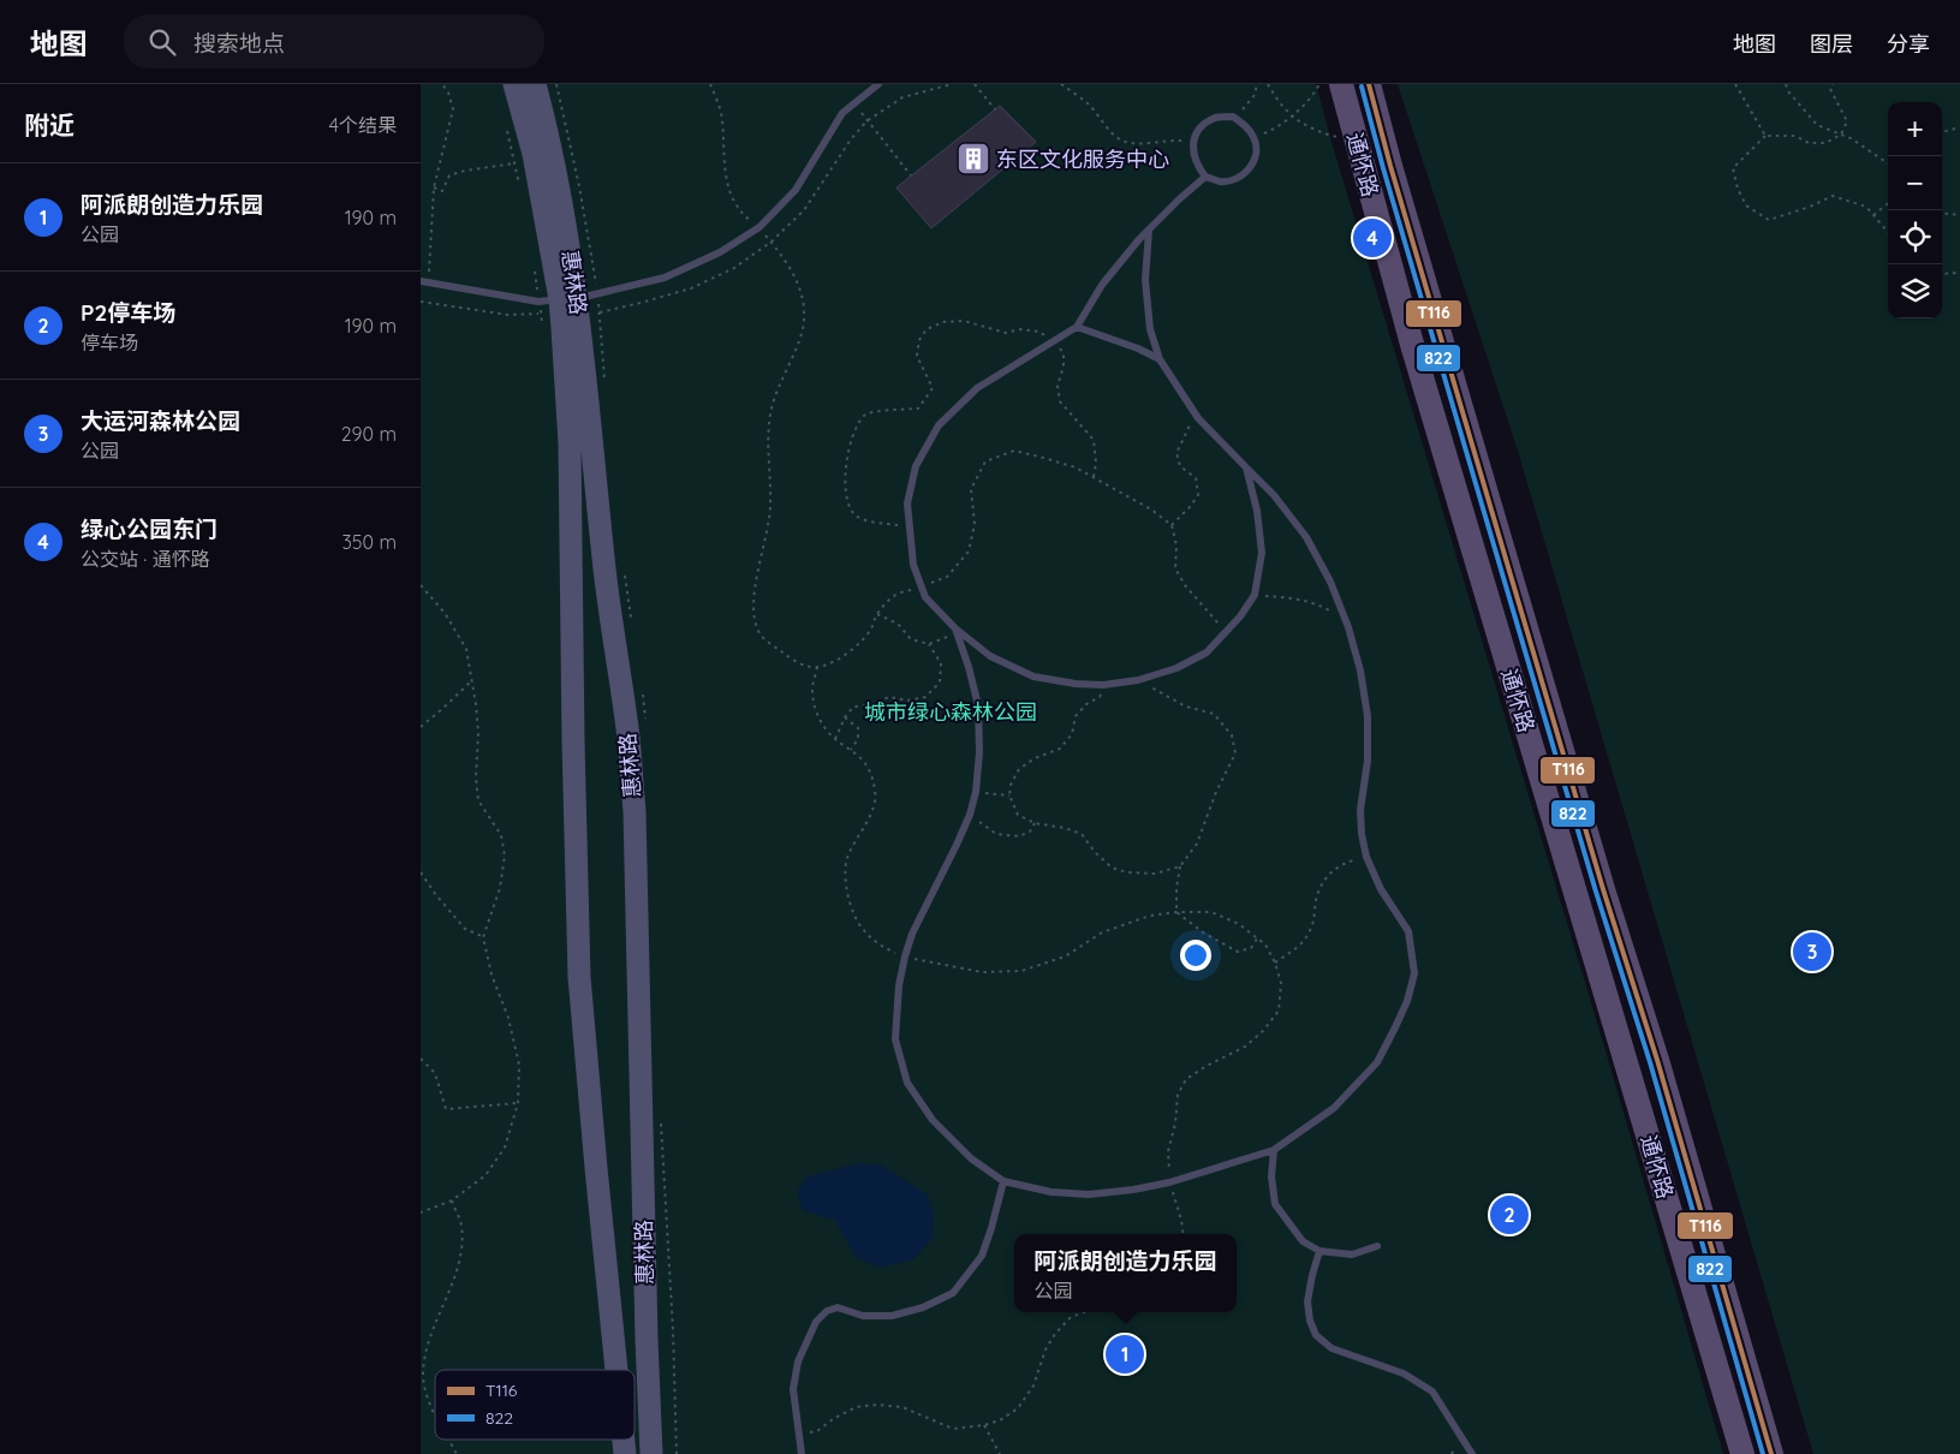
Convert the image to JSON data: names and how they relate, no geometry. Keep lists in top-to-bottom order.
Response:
{
  "streets": {
    "main road": ["通怀路", "惠林路"]
  },
  "parks": ["城市绿心森林公园"],
  "places": {
    "building": ["东区文化服务中心"]
  },
  "lines": ["transit line T116", "transit line 822"],
  "legend": ["T116", "822"],
  "page": {
    "header": "地图",
    "search": "搜索地点",
    "nav": ["地图", "图层", "分享"],
    "heading": ["附近", "4个结果"],
    "map_buttons": ["+", "−"],
    "list": [
      {
        "mark": "1",
        "name": "阿派朗创造力乐园",
        "note": "公园",
        "value": "190 m"
      },
      {
        "mark": "2",
        "name": "P2停车场",
        "note": "停车场",
        "value": "190 m"
      },
      {
        "mark": "3",
        "name": "大运河森林公园",
        "note": "公园",
        "value": "290 m"
      },
      {
        "mark": "4",
        "name": "绿心公园东门",
        "note": "公交站 · 通怀路",
        "value": "350 m"
      }
    ],
    "pins": [
      "4",
      "3",
      "2",
      "1"
    ],
    "popup": ["阿派朗创造力乐园", "公园"]
  }
}
